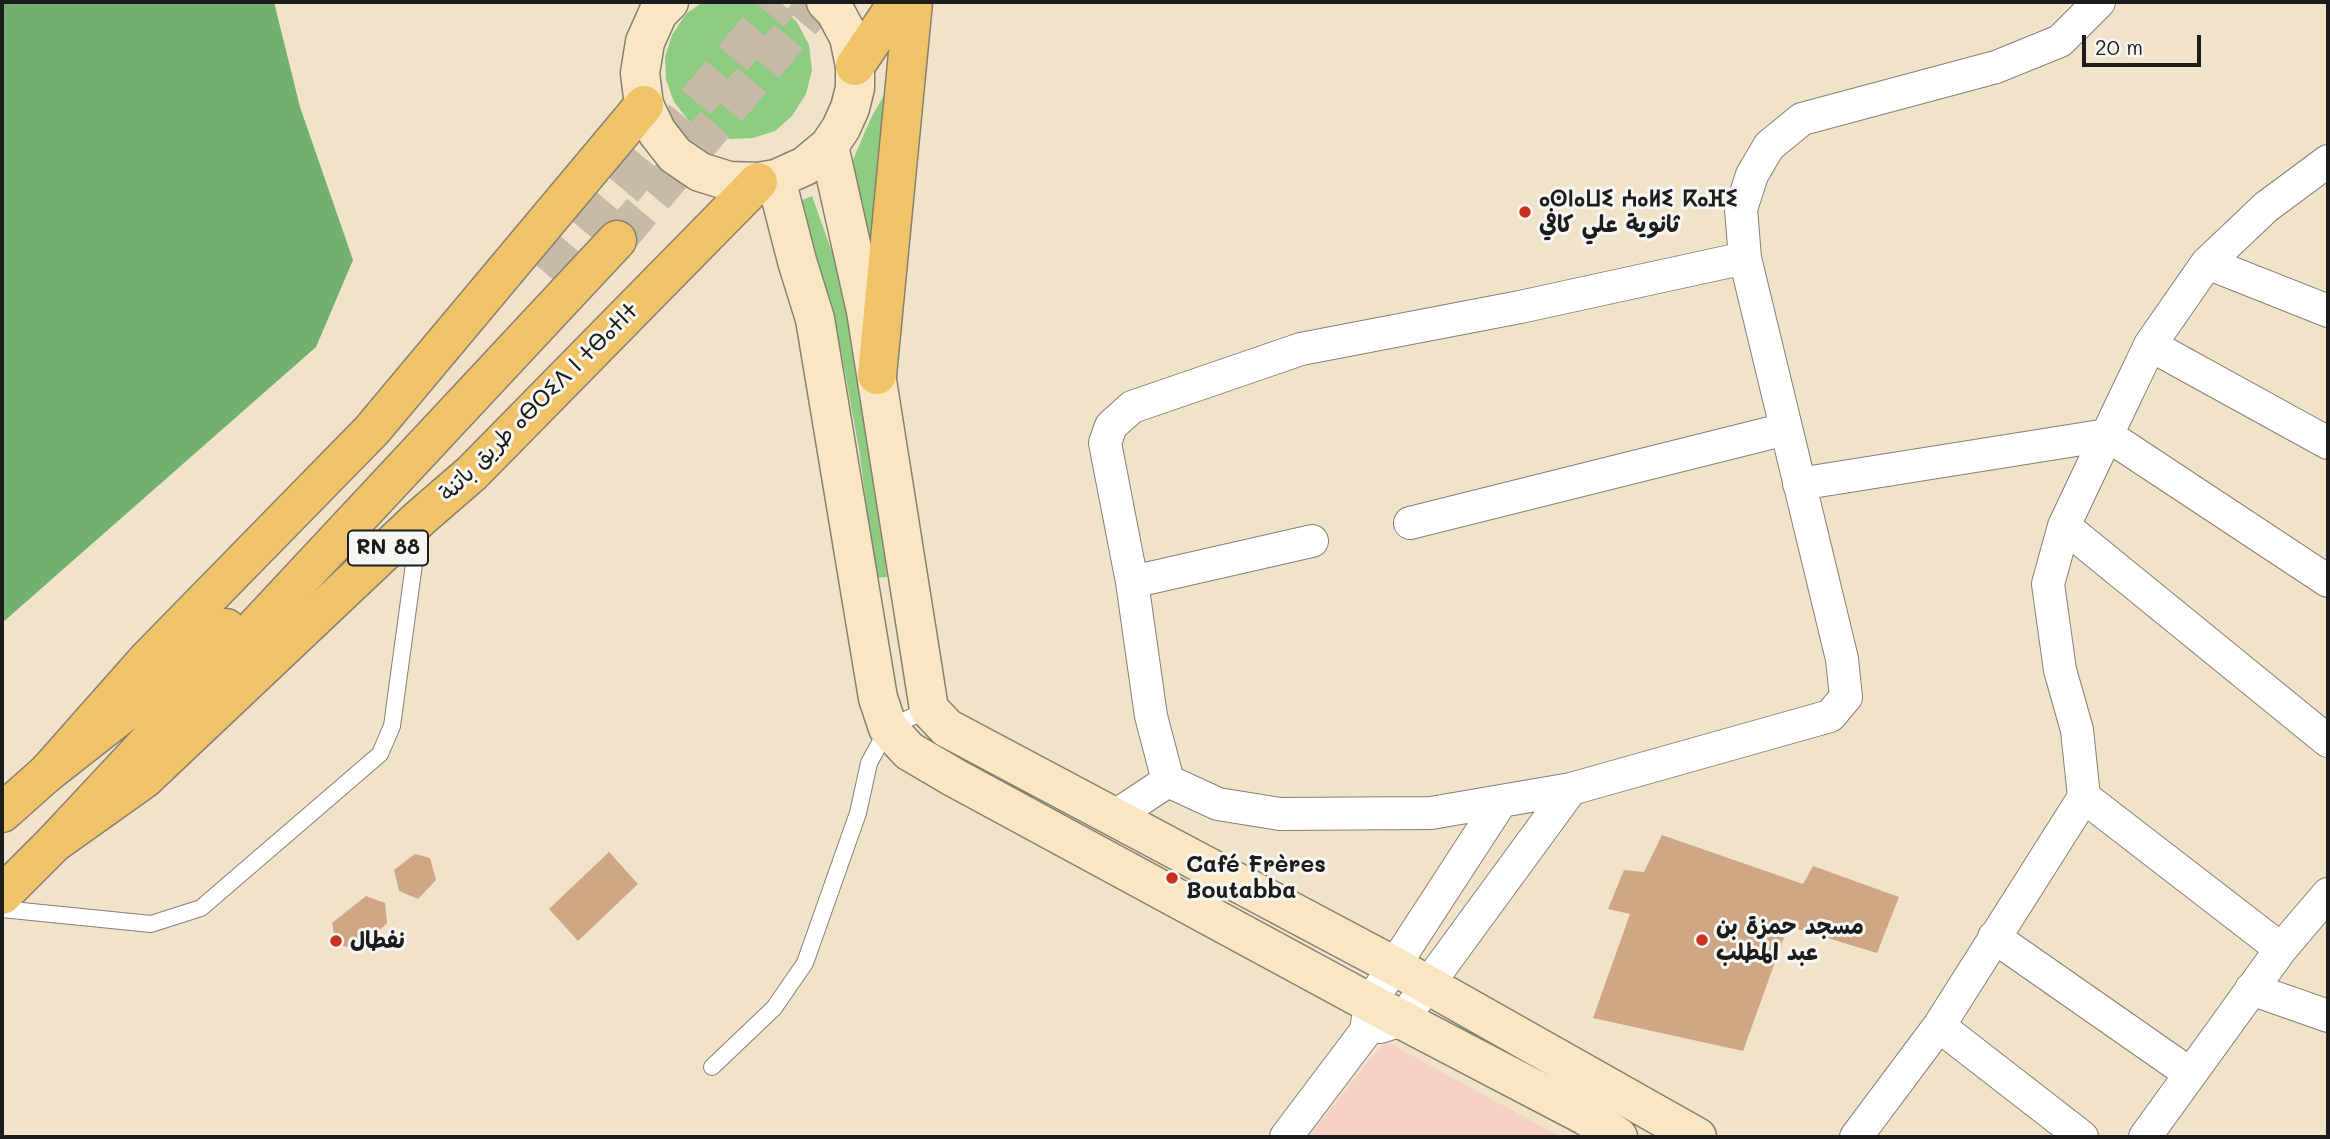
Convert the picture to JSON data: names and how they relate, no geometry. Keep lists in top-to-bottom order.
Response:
{
  "streets": {
    "main road": ["طريق باتنة ⴰⴱⵔⵉⴷ ⵏ ⵜⴱⴰⵜⵏⵜ", "RN 88"]
  },
  "places": [
    "ⴰⵙⵏⴰⵡⵉ ⵄⴰⵍⵉ ⴽⴰⴼⵉ ثانوية علي كافي",
    "Café Frères Boutabba",
    "مسجد حمزة بن عبد المطلب",
    "نفطال"
  ],
  "scale_bar": "20 m"
}
